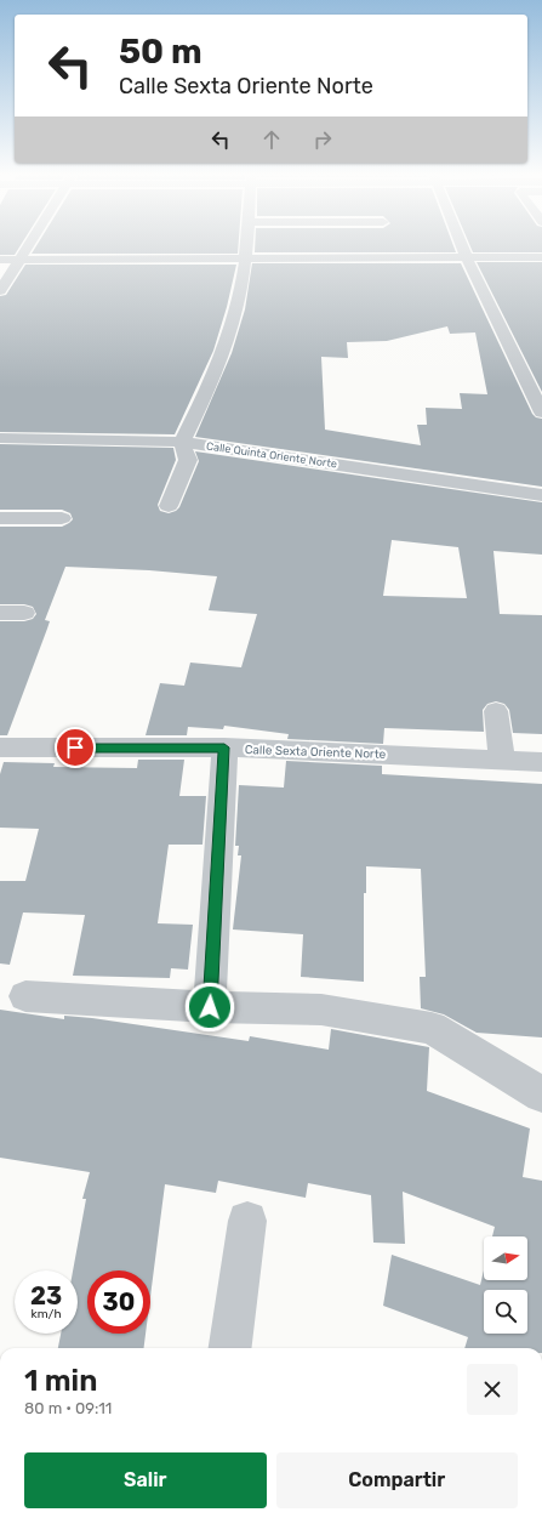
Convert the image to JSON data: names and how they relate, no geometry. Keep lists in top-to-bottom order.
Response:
{
  "streets": {
    "street": ["Calle Quinta Oriente Norte", "Calle Sexta Oriente Norte"]
  },
  "north": "right",
  "page": {
    "turn": ["50 m", "Calle Sexta Oriente Norte"],
    "speed": "23 km/h",
    "limit": "30",
    "heading": ["1 min", "80 m · 09:11"],
    "buttons": ["Salir", "Compartir"]
  }
}
